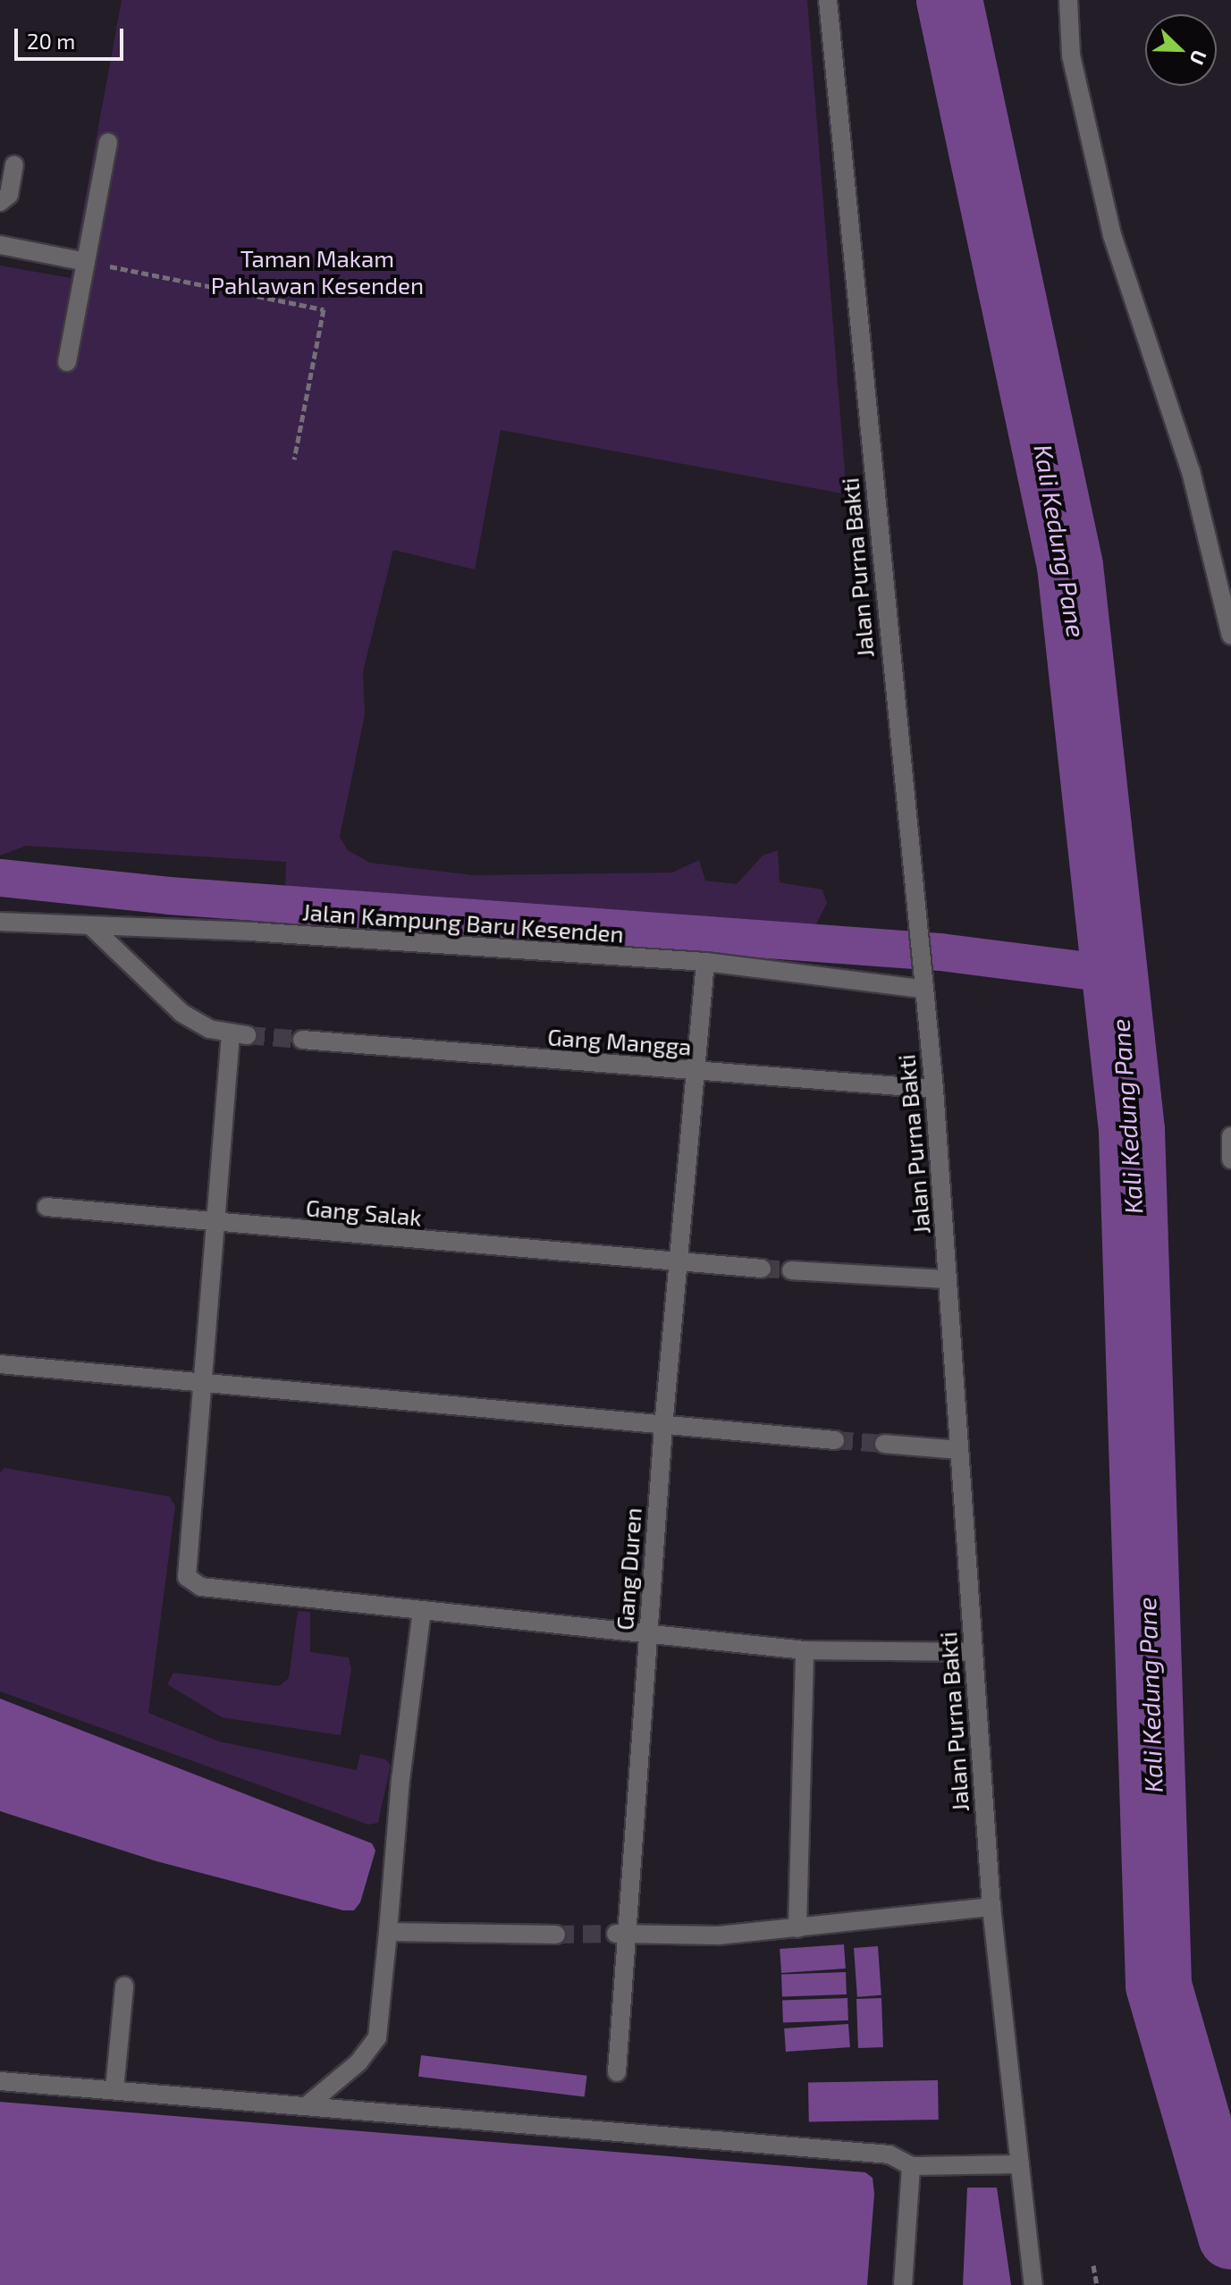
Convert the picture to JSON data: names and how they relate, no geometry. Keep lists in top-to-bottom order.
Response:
{
  "streets": {
    "street": [
      "Jalan Purna Bakti",
      "Jalan Kampung Baru Kesenden",
      "Gang Mangga",
      "Gang Salak",
      "Gang Duren"
    ]
  },
  "crossings": [
    ["Jalan Purna Bakti", "Jalan Kampung Baru Kesenden"],
    ["Jalan Purna Bakti", "Gang Mangga"],
    ["Jalan Kampung Baru Kesenden", "Gang Duren"],
    ["Gang Mangga", "Gang Duren"],
    ["Gang Salak", "Gang Duren"]
  ],
  "water": ["Kali Kedung Pane"],
  "parks": ["Taman Makam Pahlawan Kesenden"],
  "scale_bar": "20 m",
  "north": "bottom right"
}
